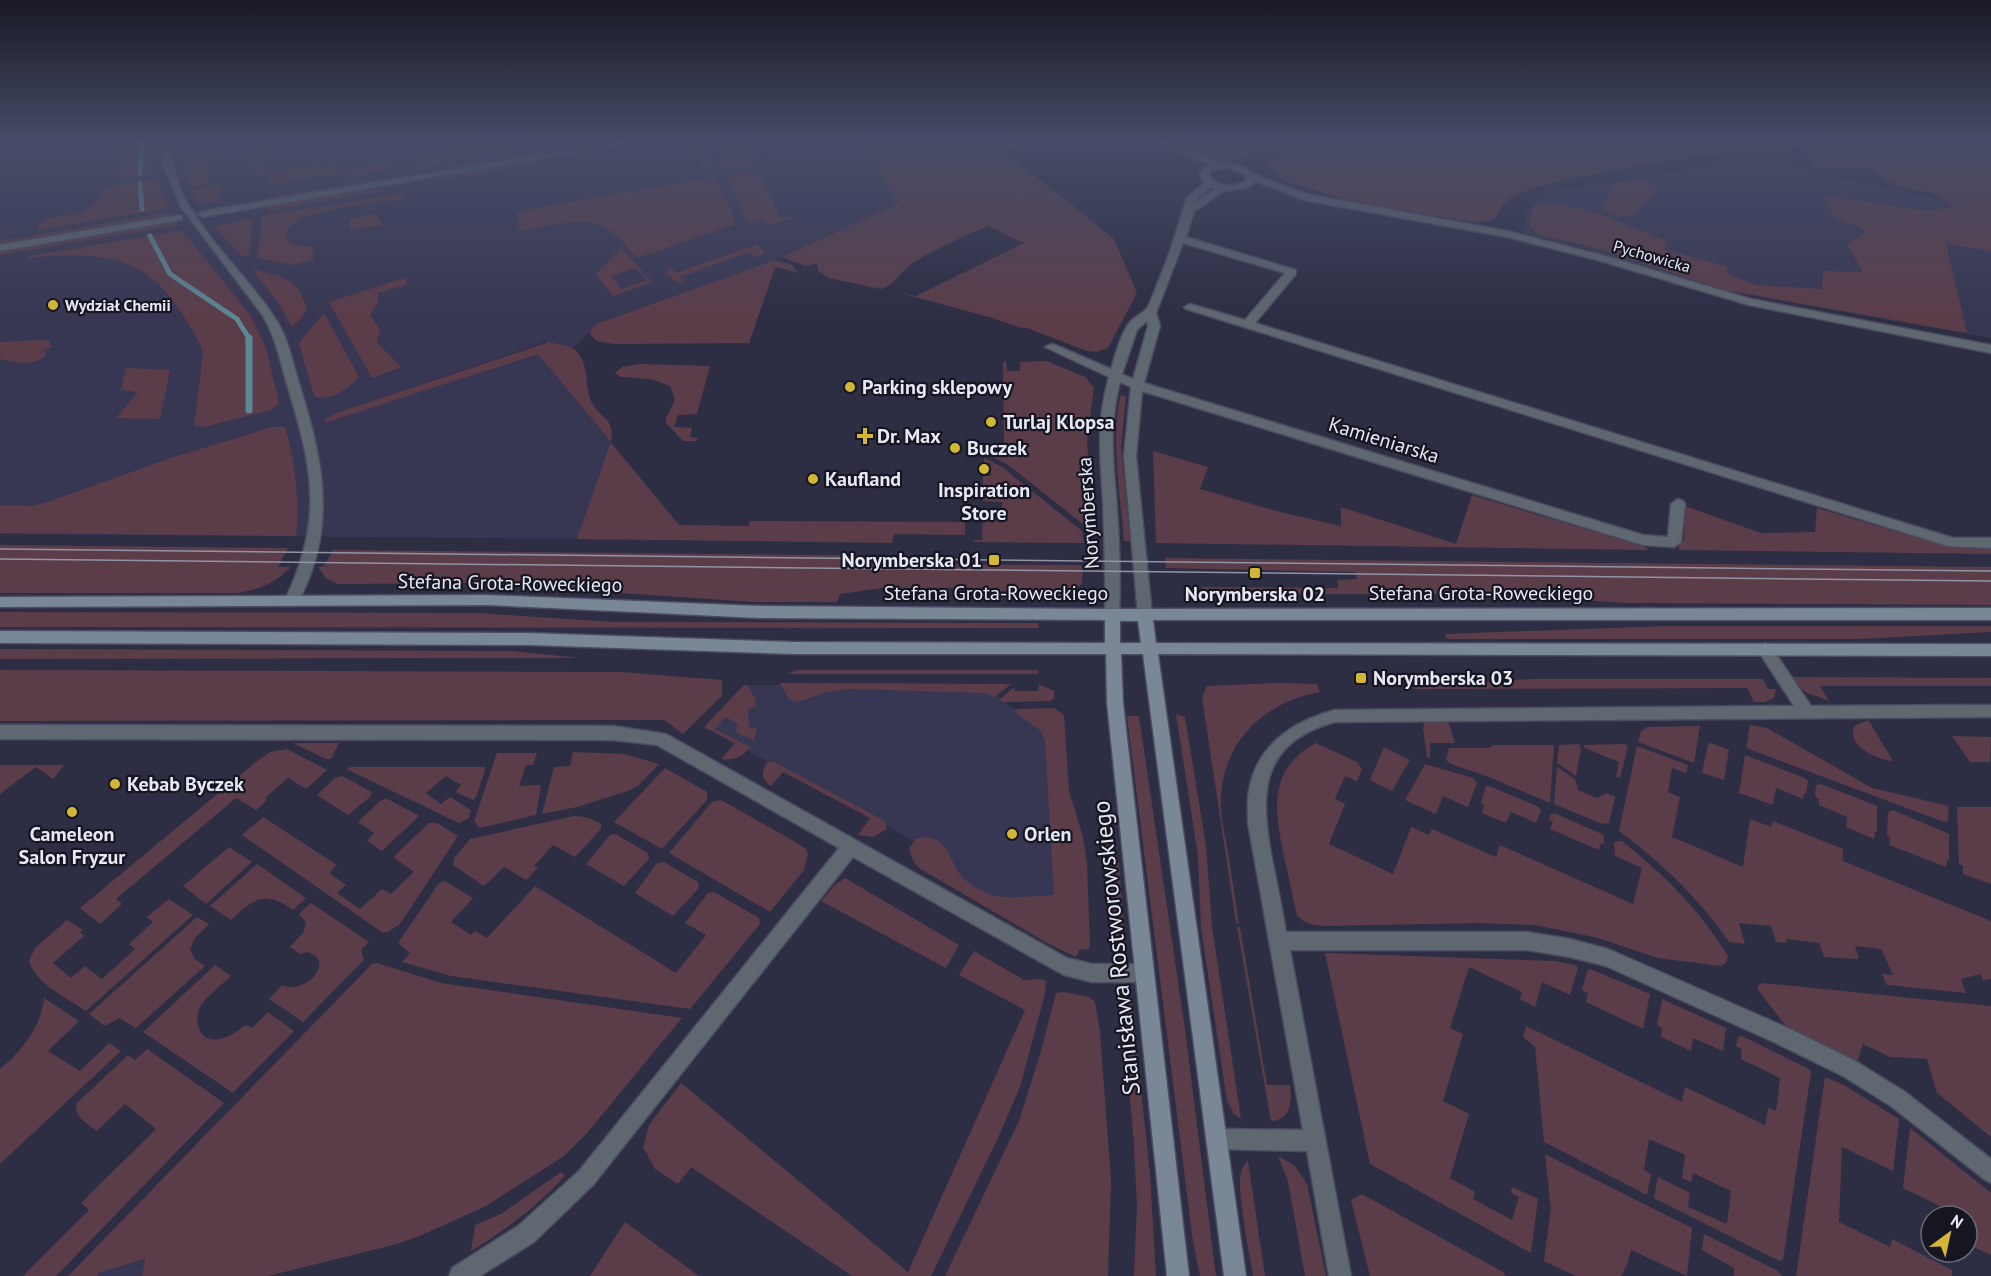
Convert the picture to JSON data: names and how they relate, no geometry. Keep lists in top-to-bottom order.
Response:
{
  "streets": {
    "main road": ["Norymberska", "Stefana Grota-Roweckiego", "Stanisława Rostworowskiego"],
    "street": ["Pychowicka", "Kamieniarska"]
  },
  "crossings": [
    ["Kamieniarska", "Norymberska"],
    ["Norymberska", "Stefana Grota-Roweckiego"],
    ["Norymberska", "Stanisława Rostworowskiego"],
    ["Stefana Grota-Roweckiego", "Stanisława Rostworowskiego"]
  ],
  "places": {
    "other": [
      "Wydział Chemii",
      "Parking sklepowy",
      "Turlaj Klopsa",
      "Buczek",
      "Inspiration Store",
      "Kaufland",
      "Kebab Byczek",
      "Cameleon Salon Fryzur",
      "Orlen"
    ],
    "health": ["Dr. Max"],
    "transit": ["Norymberska 01", "Norymberska 02", "Norymberska 03"]
  },
  "north": "top right"
}
